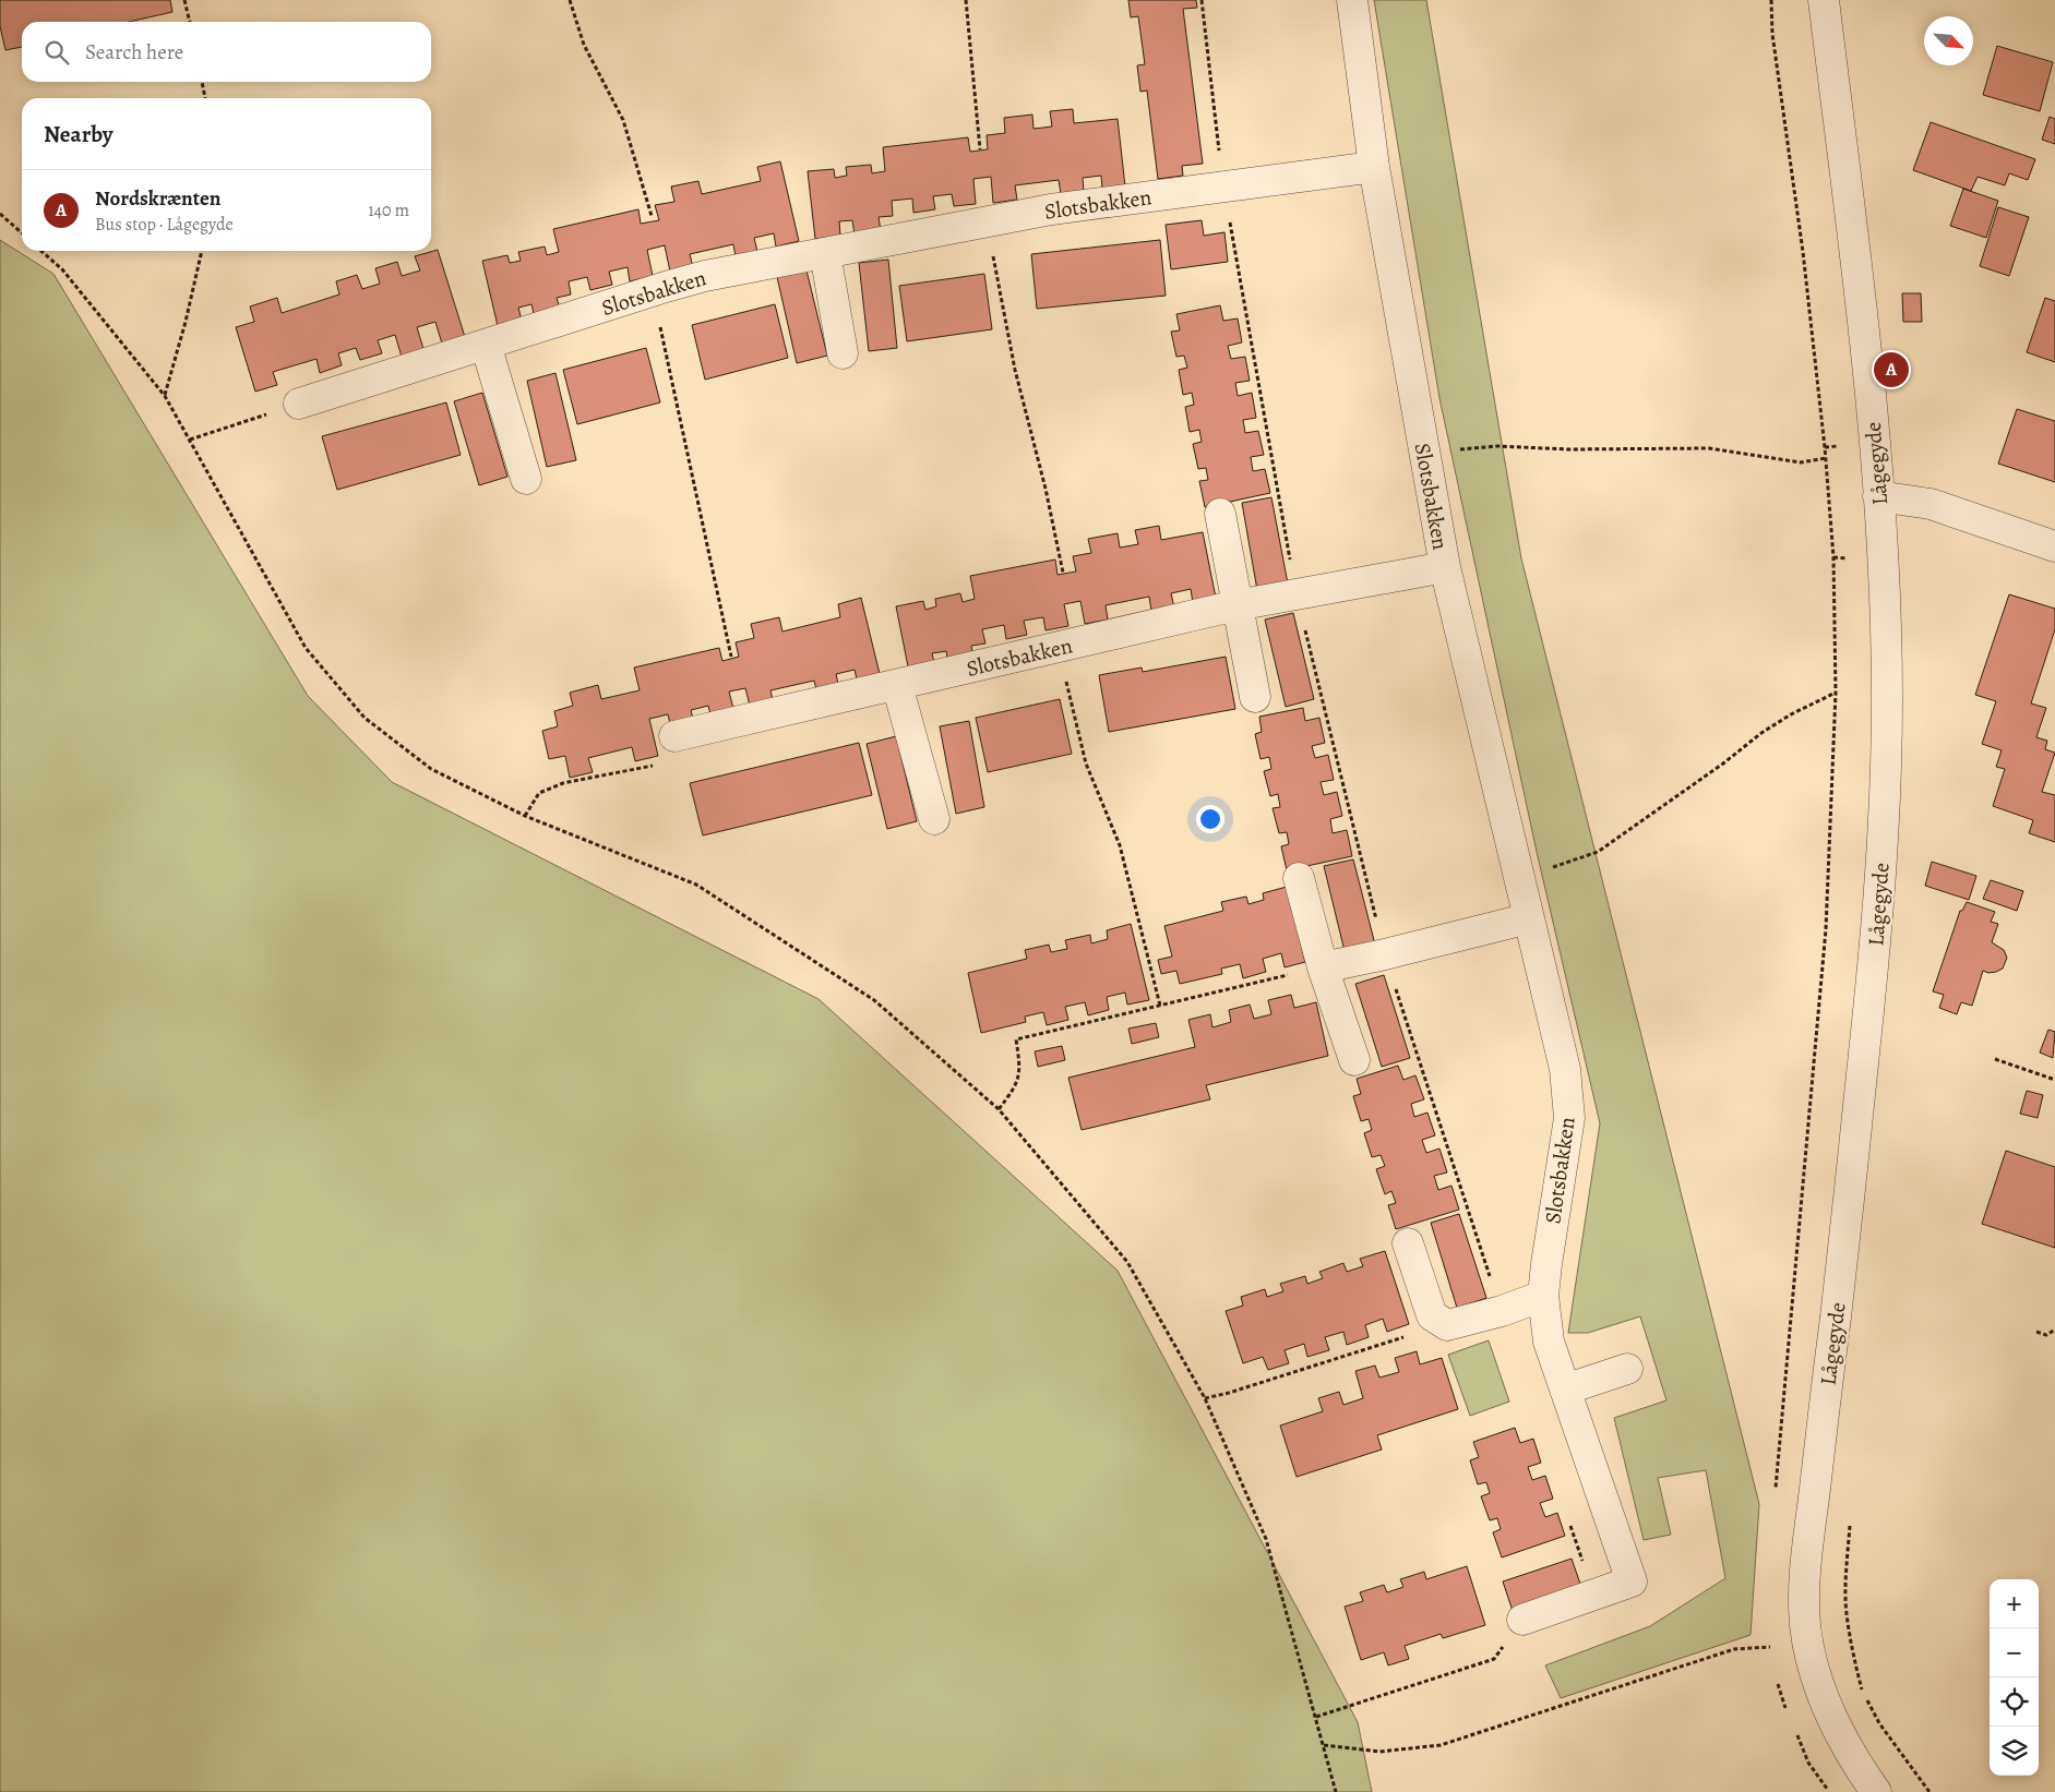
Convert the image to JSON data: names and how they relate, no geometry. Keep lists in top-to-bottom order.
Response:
{
  "streets": {
    "street": ["Slotsbakken", "Lågegyde"]
  },
  "north": "bottom right",
  "page": {
    "search": "Search here",
    "heading": "Nearby",
    "list": [
      {
        "mark": "A",
        "name": "Nordskrænten",
        "note": "Bus stop · Lågegyde",
        "value": "140 m"
      }
    ],
    "pins": "A",
    "map_buttons": ["+", "−"]
  }
}
